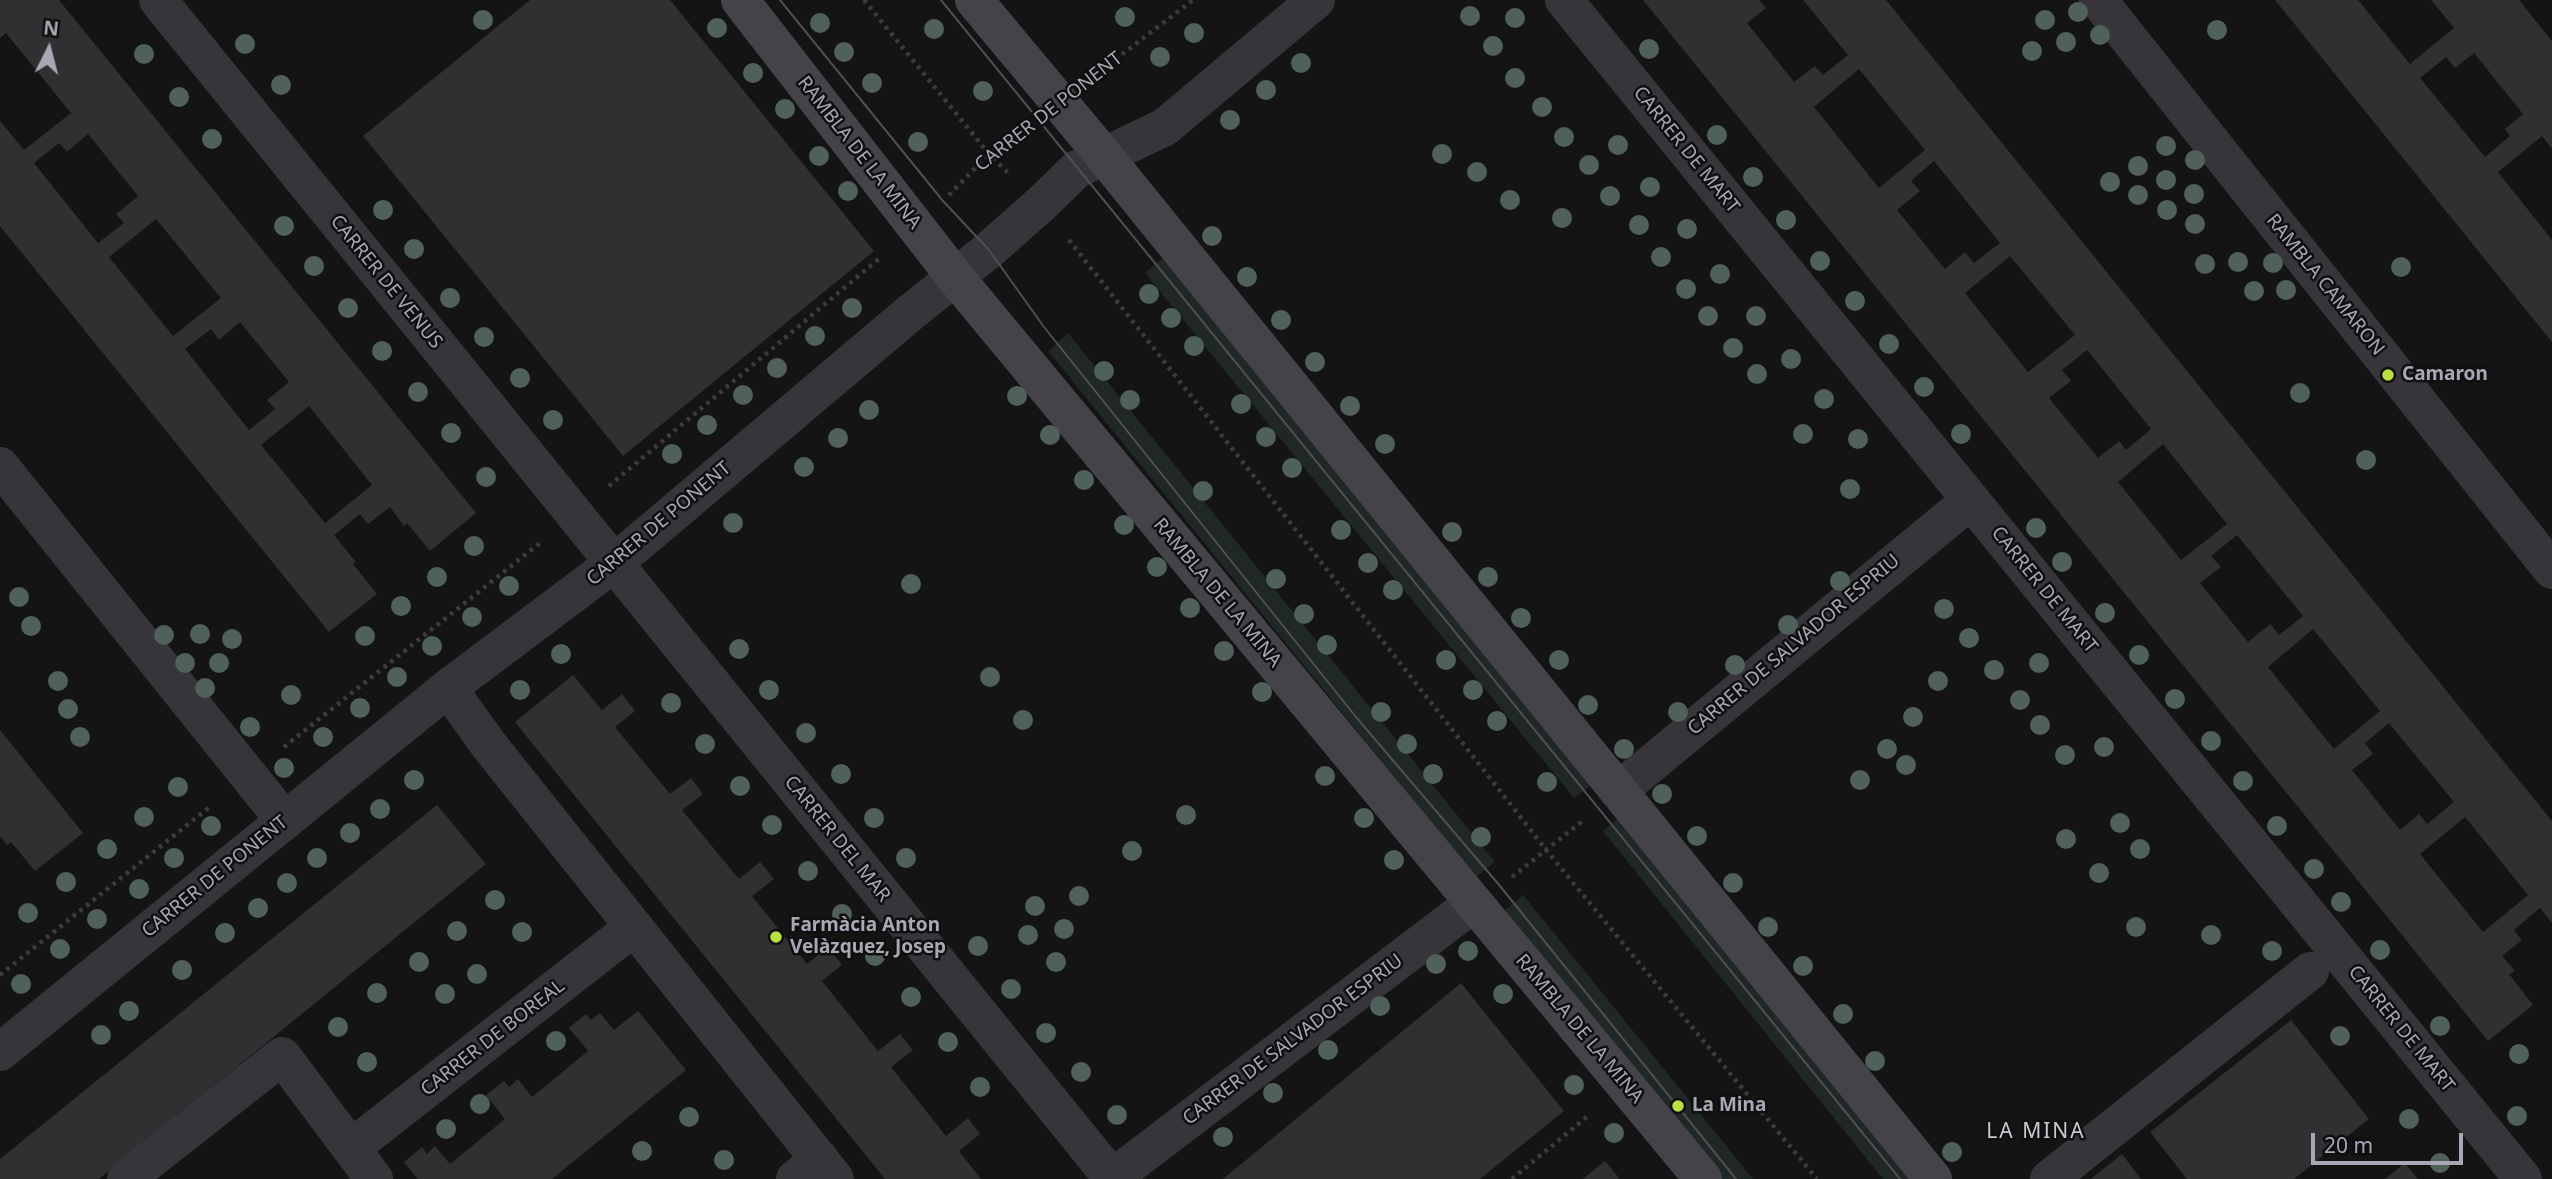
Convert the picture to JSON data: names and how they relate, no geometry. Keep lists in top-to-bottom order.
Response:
{
  "streets": {
    "street": [
      "CARRER DE PONENT",
      "CARRER DE MART",
      "RAMBLA DE LA MINA",
      "CARRER DE VENUS",
      "RAMBLA CAMARON",
      "CARRER DE SALVADOR ESPRIU",
      "CARRER DEL MAR",
      "CARRER DE BOREAL"
    ]
  },
  "crossings": [
    ["CARRER DE PONENT", "RAMBLA DE LA MINA"],
    ["CARRER DE PONENT", "CARRER DE VENUS"],
    ["CARRER DE PONENT", "CARRER DEL MAR"],
    ["CARRER DE MART", "CARRER DE SALVADOR ESPRIU"],
    ["RAMBLA DE LA MINA", "CARRER DE SALVADOR ESPRIU"],
    ["CARRER DE VENUS", "CARRER DEL MAR"],
    ["CARRER DE SALVADOR ESPRIU", "CARRER DEL MAR"]
  ],
  "districts": ["LA MINA"],
  "places": ["Camaron", "Farmàcia Anton Velàzquez, Josep", "La Mina"],
  "scale_bar": "20 m",
  "north": "top"
}
